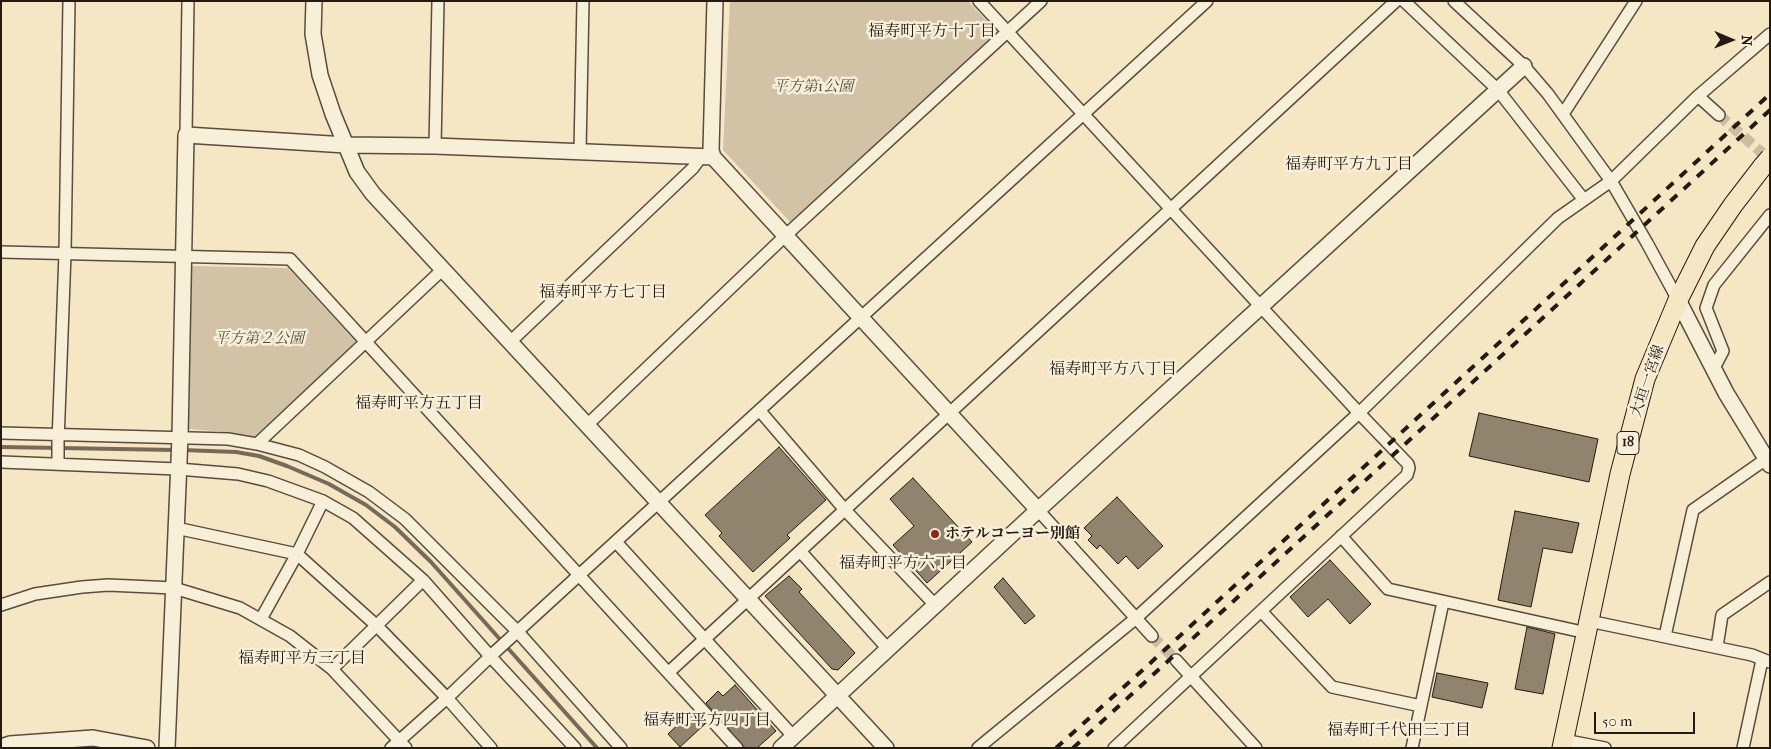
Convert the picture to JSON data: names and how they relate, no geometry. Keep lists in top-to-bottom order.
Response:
{
  "streets": {
    "main road": ["大垣一宮線", "18"]
  },
  "districts": [
    "福寿町平方十丁目",
    "福寿町平方九丁目",
    "福寿町平方七丁目",
    "福寿町平方八丁目",
    "福寿町平方五丁目",
    "福寿町平方六丁目",
    "福寿町平方三丁目",
    "福寿町平方四丁目",
    "福寿町千代田三丁目"
  ],
  "parks": ["平方第1公園", "平方第２公園"],
  "places": ["ホテルコーヨー別館"],
  "scale_bar": "50 m",
  "north": "right"
}
